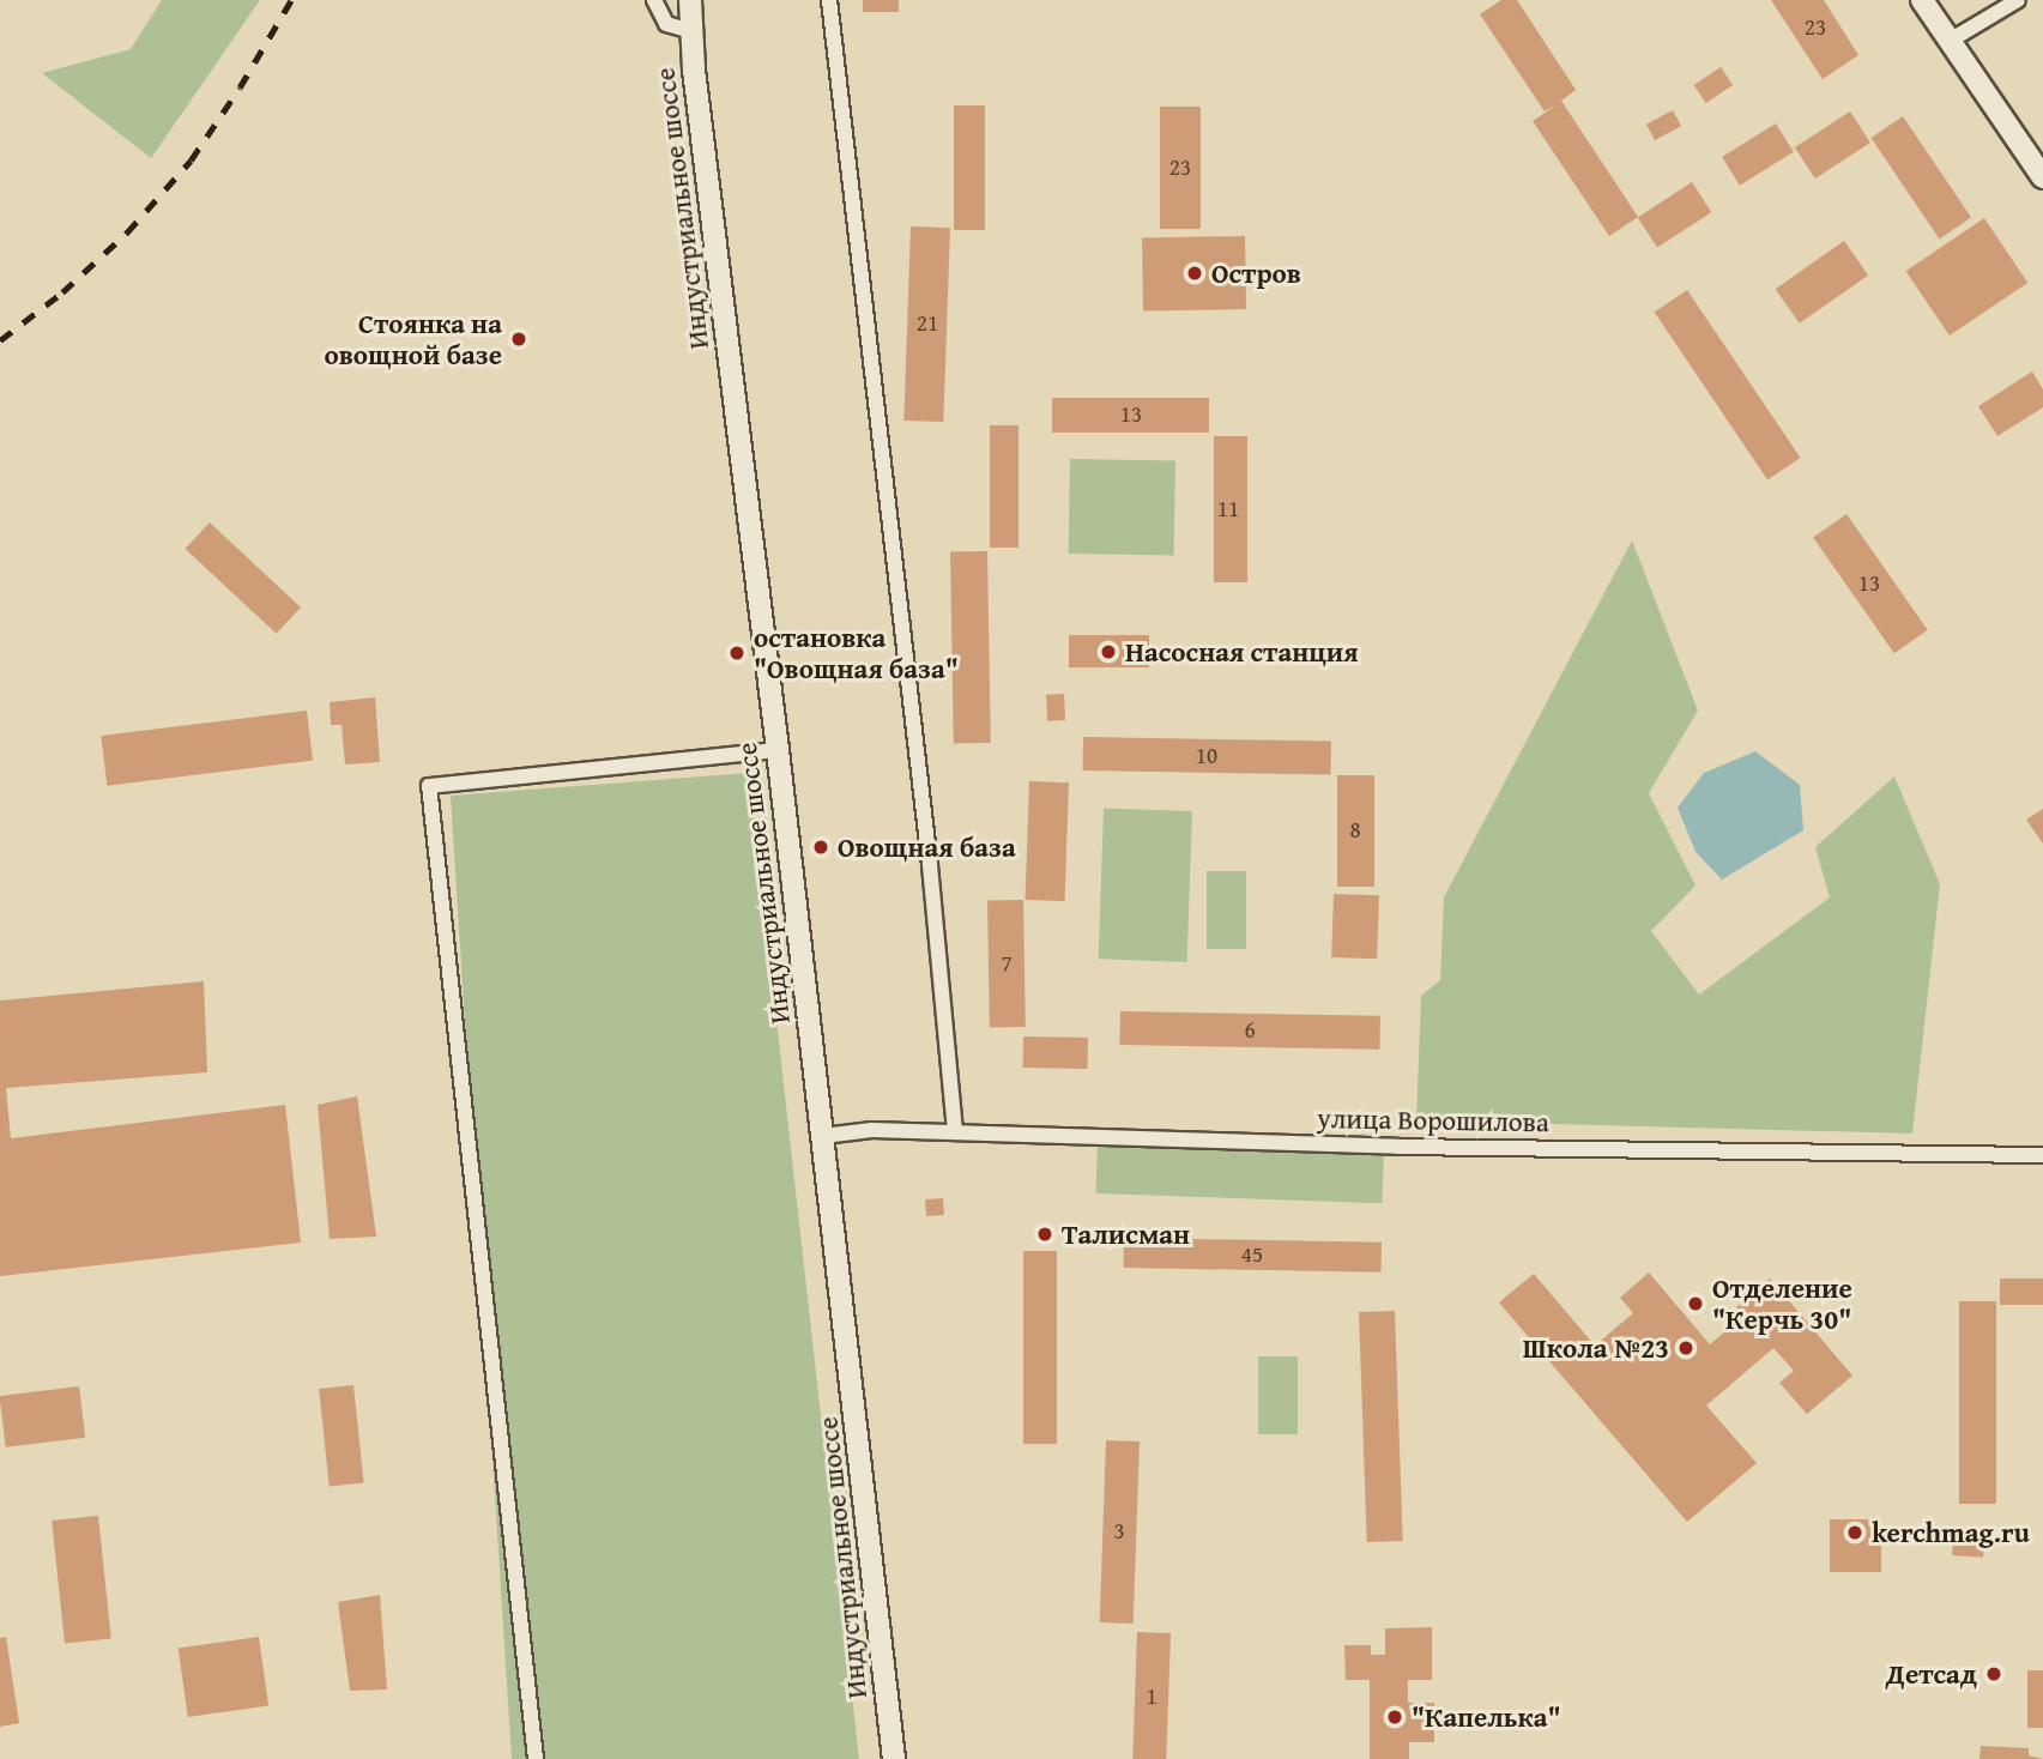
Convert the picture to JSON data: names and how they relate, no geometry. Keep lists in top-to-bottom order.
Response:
{
  "streets": {
    "main road": ["Индустриальное шоссе"],
    "street": ["улица Ворошилова"]
  },
  "crossings": [
    ["Индустриальное шоссе", "улица Ворошилова"]
  ],
  "places": [
    "Остров",
    "Стоянка на овощной базе",
    "Насосная станция",
    "остановка \"Овощная база\"",
    "Овощная база",
    "Талисман",
    "Отделение \"Керчь 30\"",
    "Школа №23",
    "kerchmag.ru",
    "Детсад",
    "\"Капелька\""
  ],
  "house_numbers": [
    "23",
    "23",
    "21",
    "13",
    "11",
    "13",
    "10",
    "8",
    "7",
    "6",
    "45",
    "3",
    "1"
  ]
}
